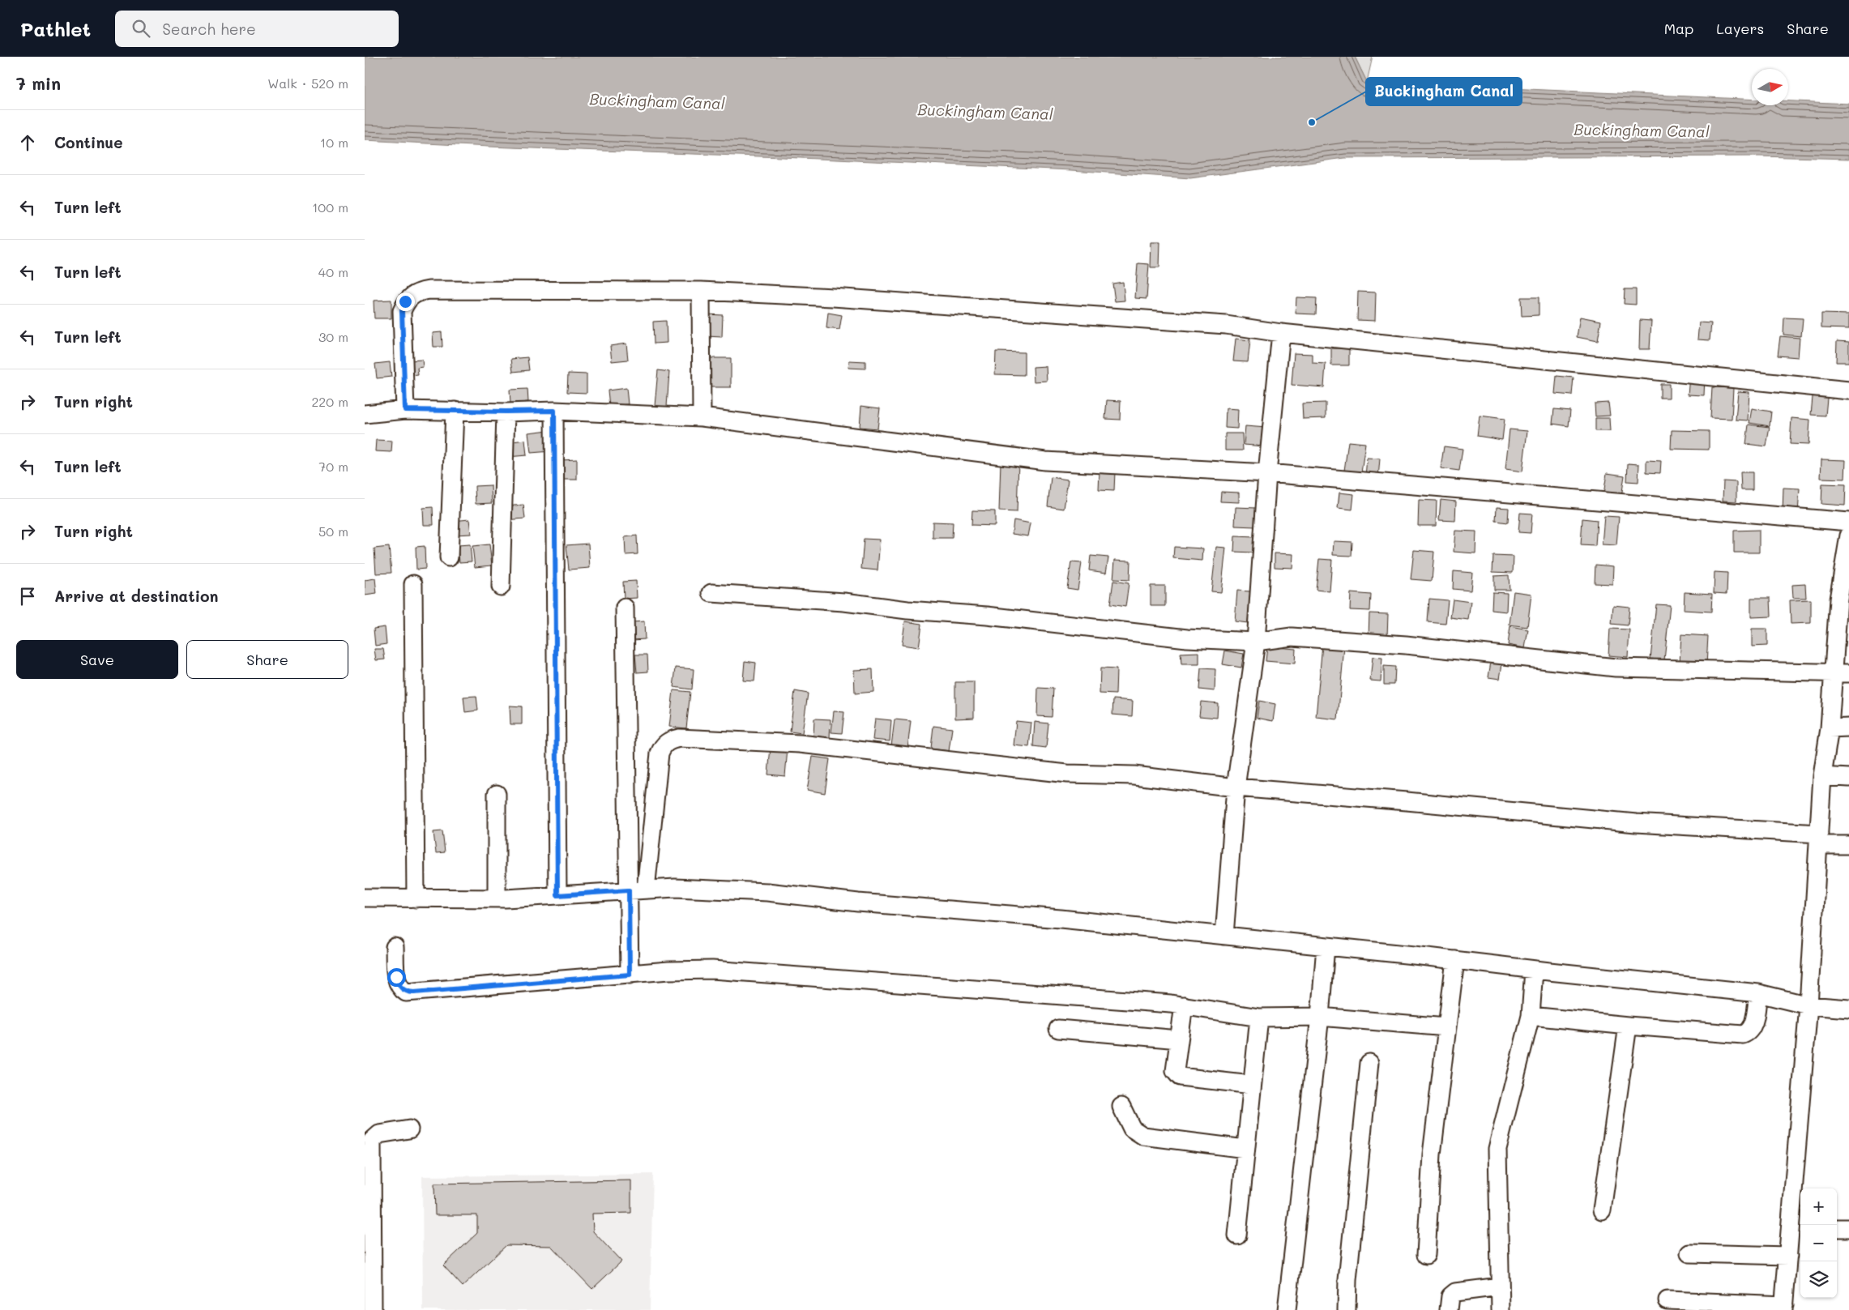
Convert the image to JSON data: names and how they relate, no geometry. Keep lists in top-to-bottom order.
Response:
{
  "water": ["Buckingham Canal"],
  "places": ["Buckingham Canal"],
  "north": "right",
  "page": {
    "header": "Pathlet",
    "search": "Search here",
    "nav": ["Map", "Layers", "Share"],
    "heading": ["7 min", "Walk · 520 m"],
    "list": [
      ["Continue", "10 m"],
      ["Turn left", "100 m"],
      ["Turn left", "40 m"],
      ["Turn left", "30 m"],
      ["Turn right", "220 m"],
      ["Turn left", "70 m"],
      ["Turn right", "50 m"],
      "Arrive at destination"
    ],
    "buttons": ["Save", "Share"],
    "map_buttons": ["+", "−"]
  }
}
